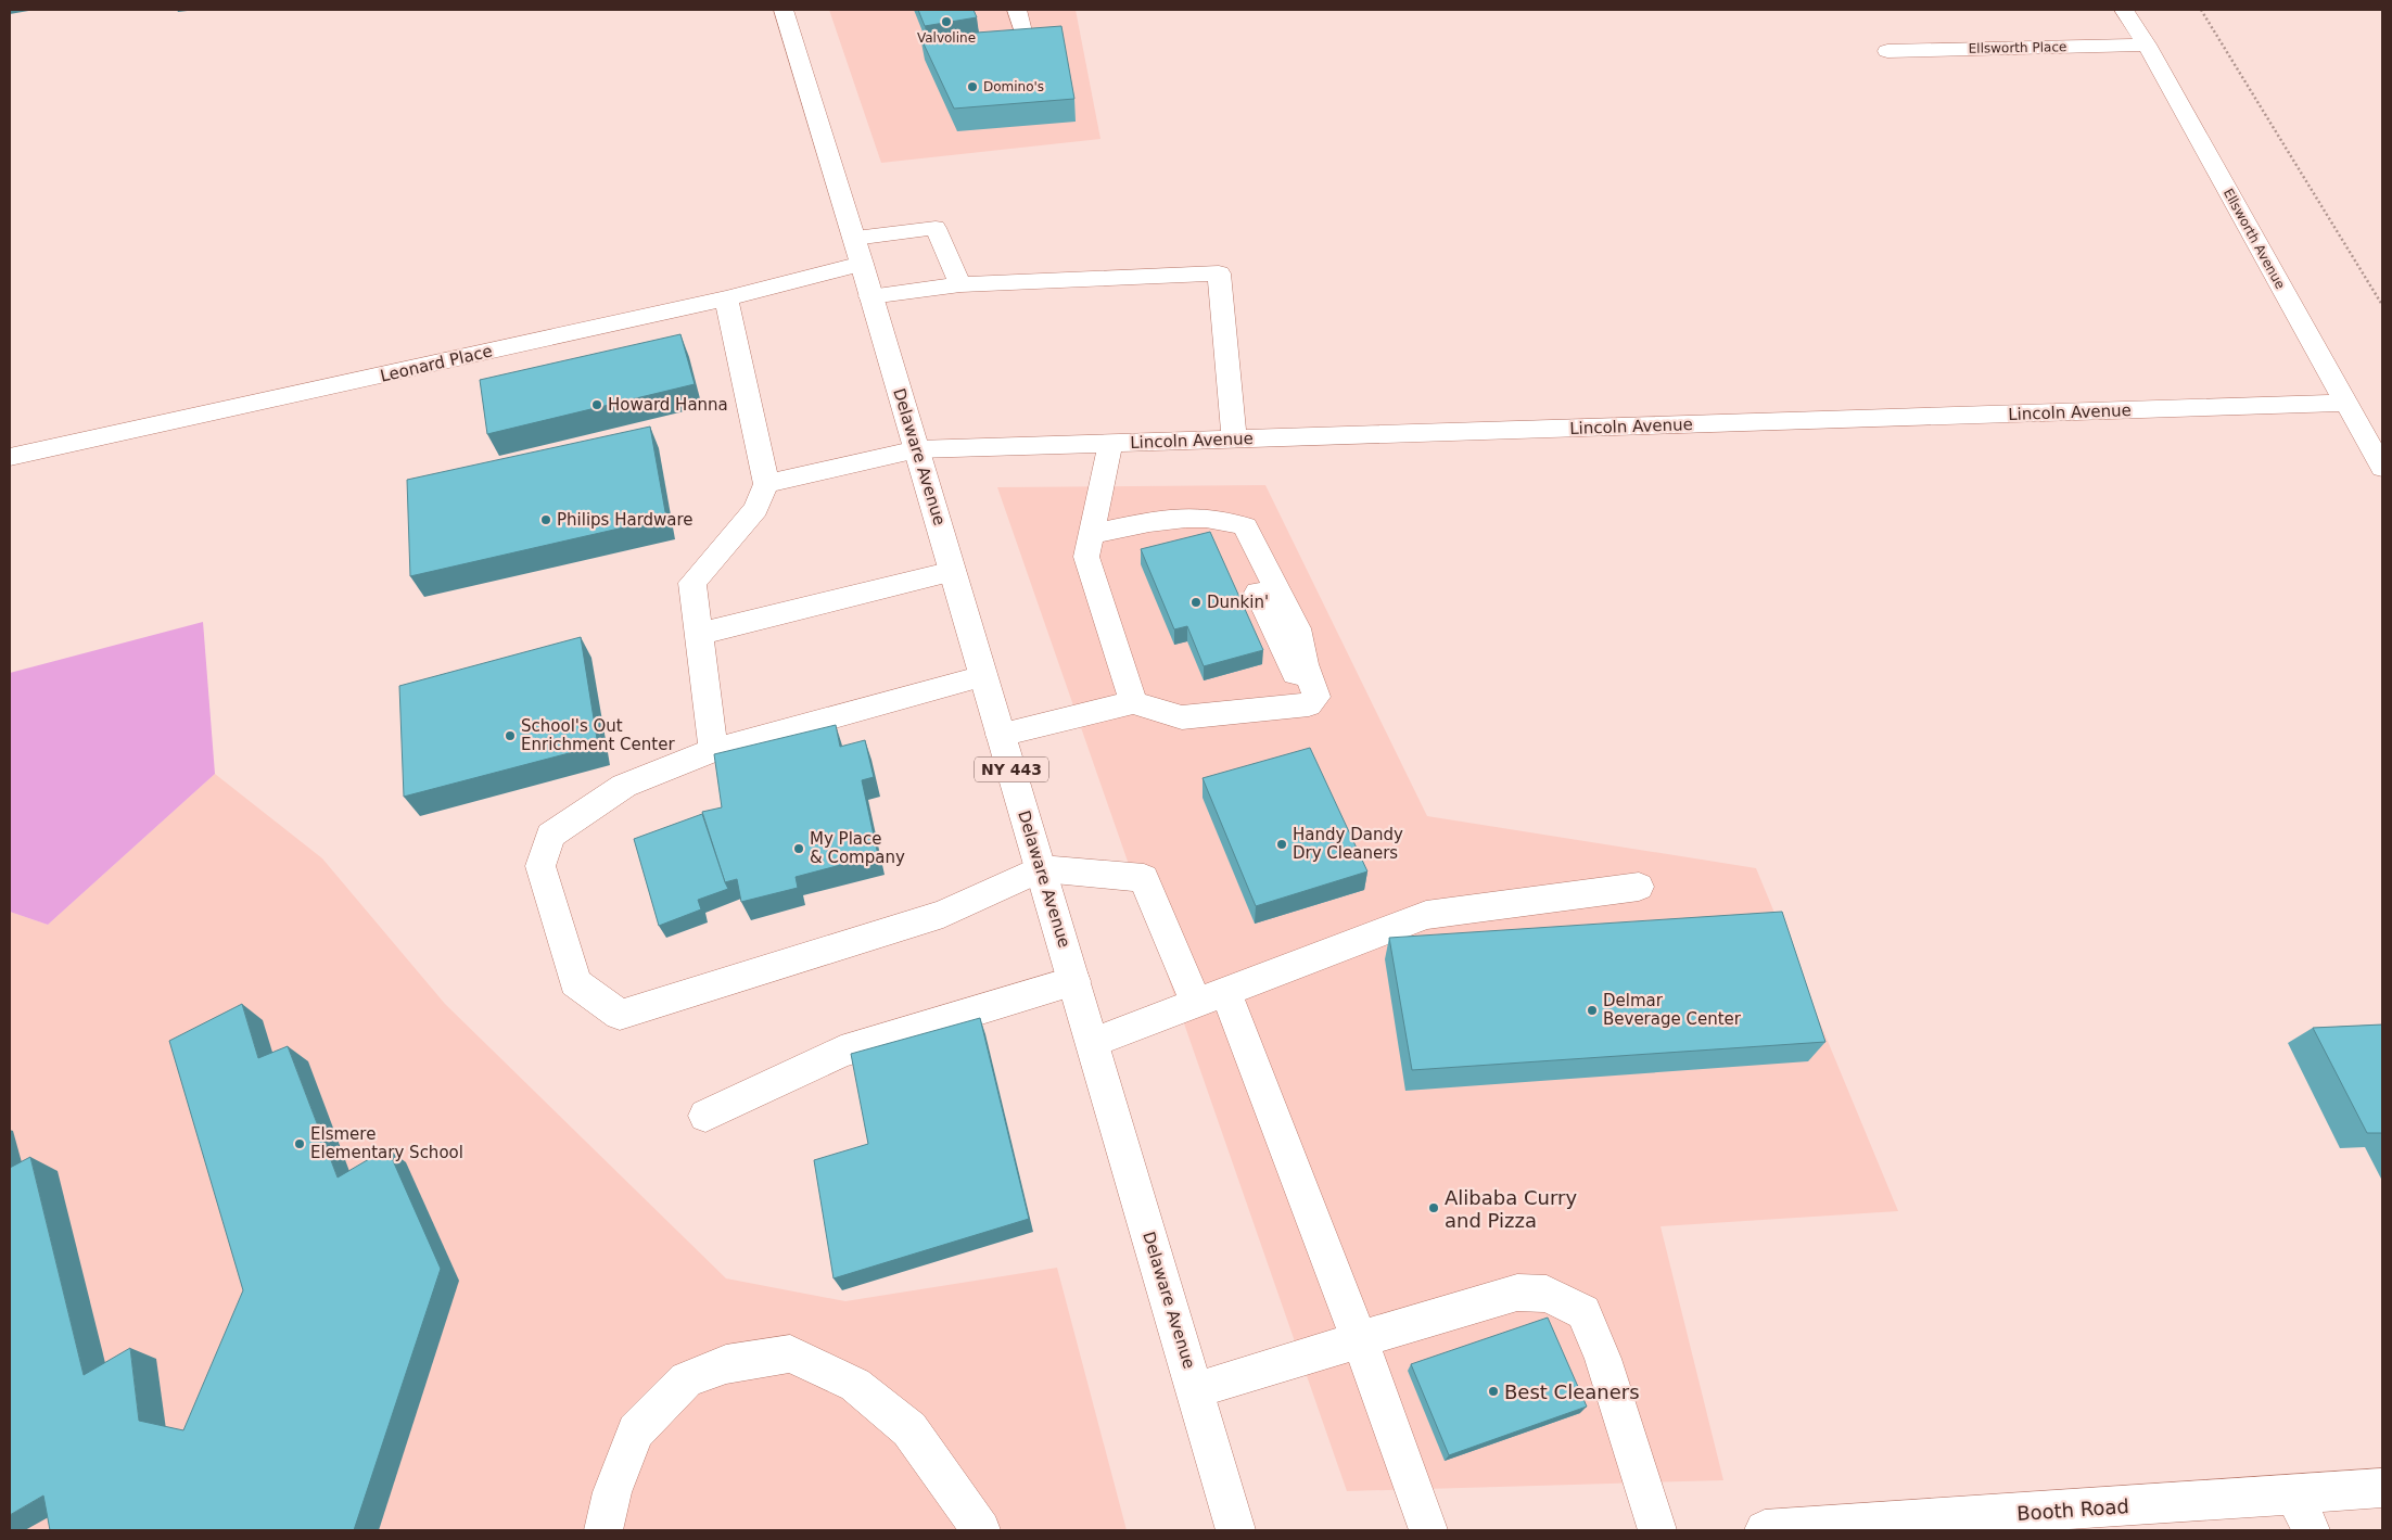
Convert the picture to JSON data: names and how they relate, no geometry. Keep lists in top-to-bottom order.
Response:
{
  "streets": {
    "street": [
      "Ellsworth Place",
      "Ellsworth Avenue",
      "Leonard Place",
      "Lincoln Avenue",
      "Delaware Avenue",
      "NY 443",
      "Booth Road"
    ]
  },
  "crossings": [
    ["Ellsworth Place", "Ellsworth Avenue"],
    ["Ellsworth Avenue", "Lincoln Avenue"],
    ["Leonard Place", "Delaware Avenue"],
    ["Lincoln Avenue", "Delaware Avenue"]
  ],
  "places": [
    "Valvoline",
    "Domino's",
    "Howard Hanna",
    "Philips Hardware",
    "Dunkin'",
    "School's Out Enrichment Center",
    "Handy Dandy Dry Cleaners",
    "My Place & Company",
    "Delmar Beverage Center",
    "Elsmere Elementary School",
    "Alibaba Curry and Pizza",
    "Best Cleaners"
  ]
}
